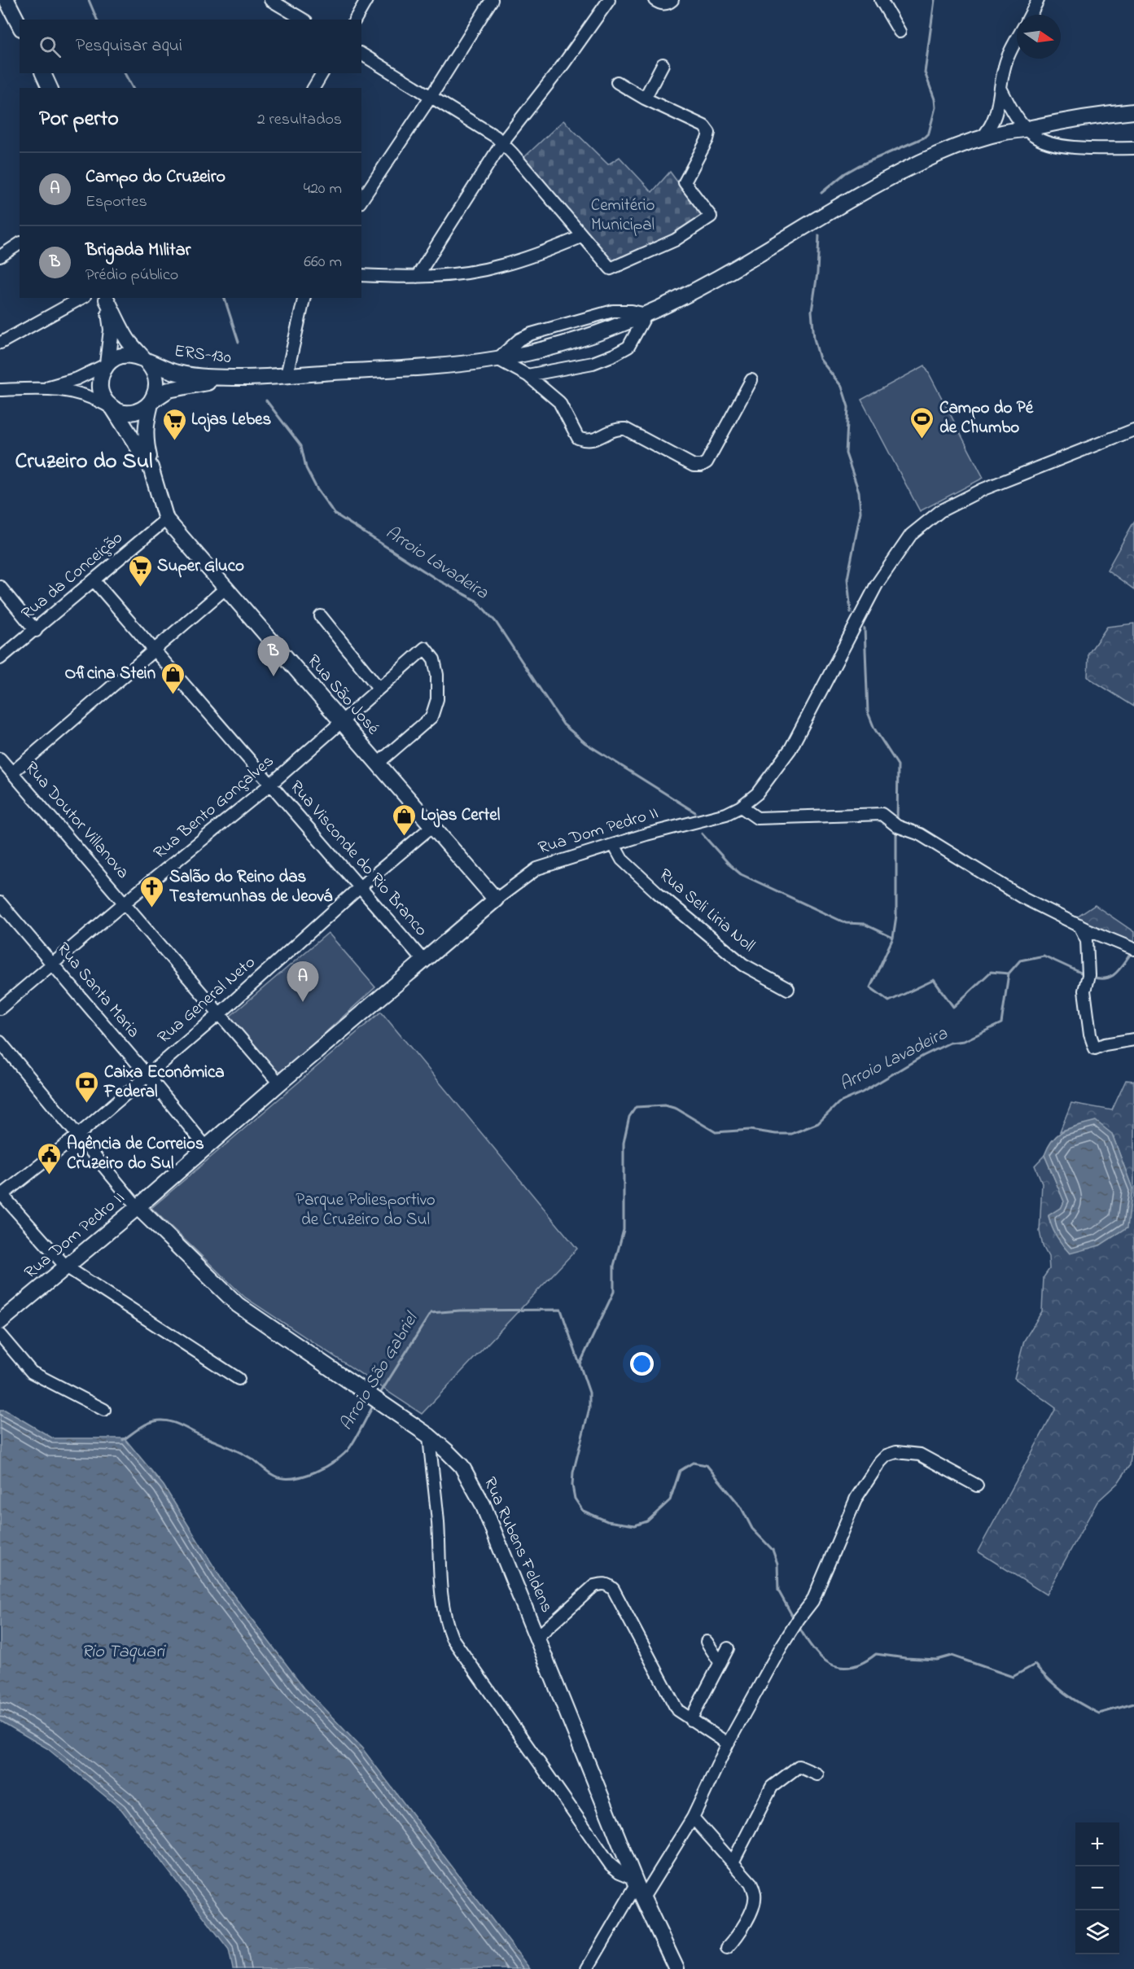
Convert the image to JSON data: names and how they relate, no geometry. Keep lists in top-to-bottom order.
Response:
{
  "streets": {
    "main road": [
      "ERS-130",
      "Rua São José",
      "Rua Dom Pedro II",
      "Rua Rubens Feldens"
    ],
    "street": [
      "Rua da Conceição",
      "Rua Bento Gonçalves",
      "Rua Doutor Villanova",
      "Rua Visconde do Rio Branco",
      "Rua Seli Liria Noll",
      "Rua Santa Maria",
      "Rua General Neto"
    ]
  },
  "crossings": [
    ["ERS-130", "Rua São José"],
    ["Rua da Conceição", "Rua São José"],
    ["Rua da Conceição", "Rua Visconde do Rio Branco"],
    ["Rua São José", "Rua Bento Gonçalves"],
    ["Rua São José", "Rua Dom Pedro II"],
    ["Rua São José", "Rua General Neto"],
    ["Rua Bento Gonçalves", "Rua Doutor Villanova"],
    ["Rua Bento Gonçalves", "Rua Visconde do Rio Branco"],
    ["Rua Bento Gonçalves", "Rua Santa Maria"],
    ["Rua Doutor Villanova", "Rua Dom Pedro II"],
    ["Rua Doutor Villanova", "Rua General Neto"],
    ["Rua Dom Pedro II", "Rua Visconde do Rio Branco"],
    ["Rua Dom Pedro II", "Rua Seli Liria Noll"],
    ["Rua Dom Pedro II", "Rua Santa Maria"],
    ["Rua Dom Pedro II", "Rua Rubens Feldens"],
    ["Rua Visconde do Rio Branco", "Rua General Neto"],
    ["Rua Santa Maria", "Rua General Neto"]
  ],
  "districts": ["Cruzeiro do Sul"],
  "water": ["Arroio Lavadeira", "Arroio São Gabriel", "Rio Taquari"],
  "parks": ["Cemitério Municipal", "Parque Poliesportivo de Cruzeiro do Sul"],
  "places": {
    "sports": ["Campo do Pé de Chumbo"],
    "supermarket": ["Lojas Lebes", "Super Gluco"],
    "shop": ["Oficina Stein", "Lojas Certel"],
    "church": ["Salão do Reino das Testemunhas de Jeová"],
    "bank": ["Caixa Econômica Federal"],
    "public building": ["Agência de Correios Cruzeiro do Sul"]
  },
  "north": "right",
  "page": {
    "search": "Pesquisar aqui",
    "heading": ["Por perto", "2 resultados"],
    "list": [
      {
        "mark": "A",
        "name": "Campo do Cruzeiro",
        "note": "Esportes",
        "value": "420 m"
      },
      {
        "mark": "B",
        "name": "Brigada MIlitar",
        "note": "Prédio público",
        "value": "660 m"
      }
    ],
    "pins": ["B", "A"],
    "map_buttons": ["+", "−"]
  }
}
